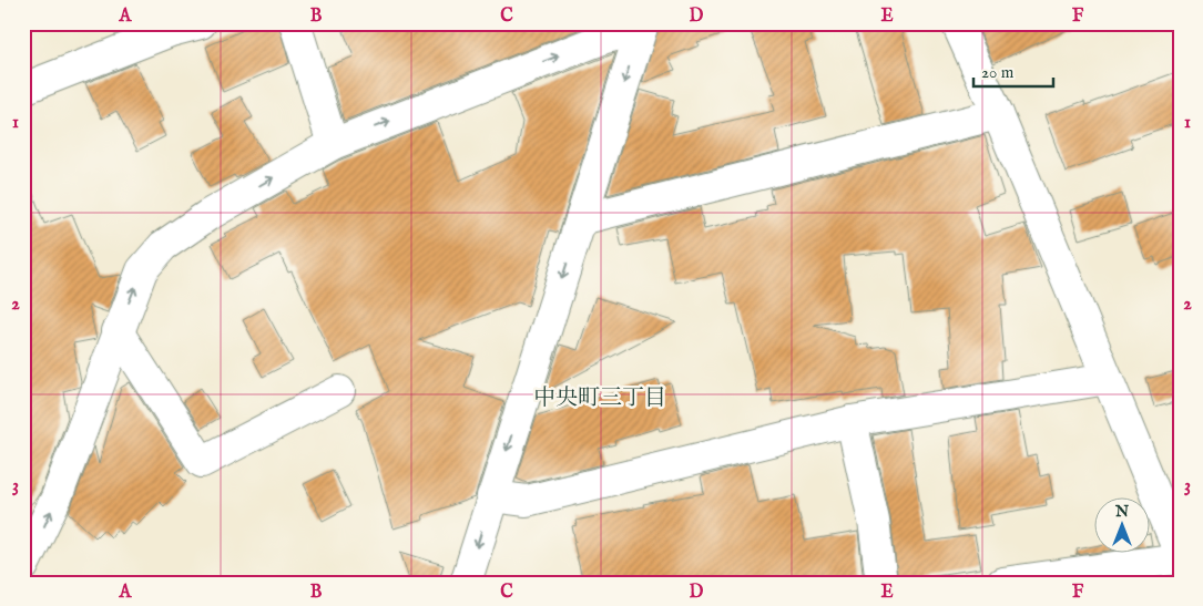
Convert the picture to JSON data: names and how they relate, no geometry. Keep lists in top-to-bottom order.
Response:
{
  "districts": ["中央町三丁目"],
  "scale_bar": "20 m",
  "north": "top",
  "grid": {
    "columns": [
      "A",
      "B",
      "C",
      "D",
      "E",
      "F"
    ],
    "rows": ["1", "2", "3"]
  }
}
